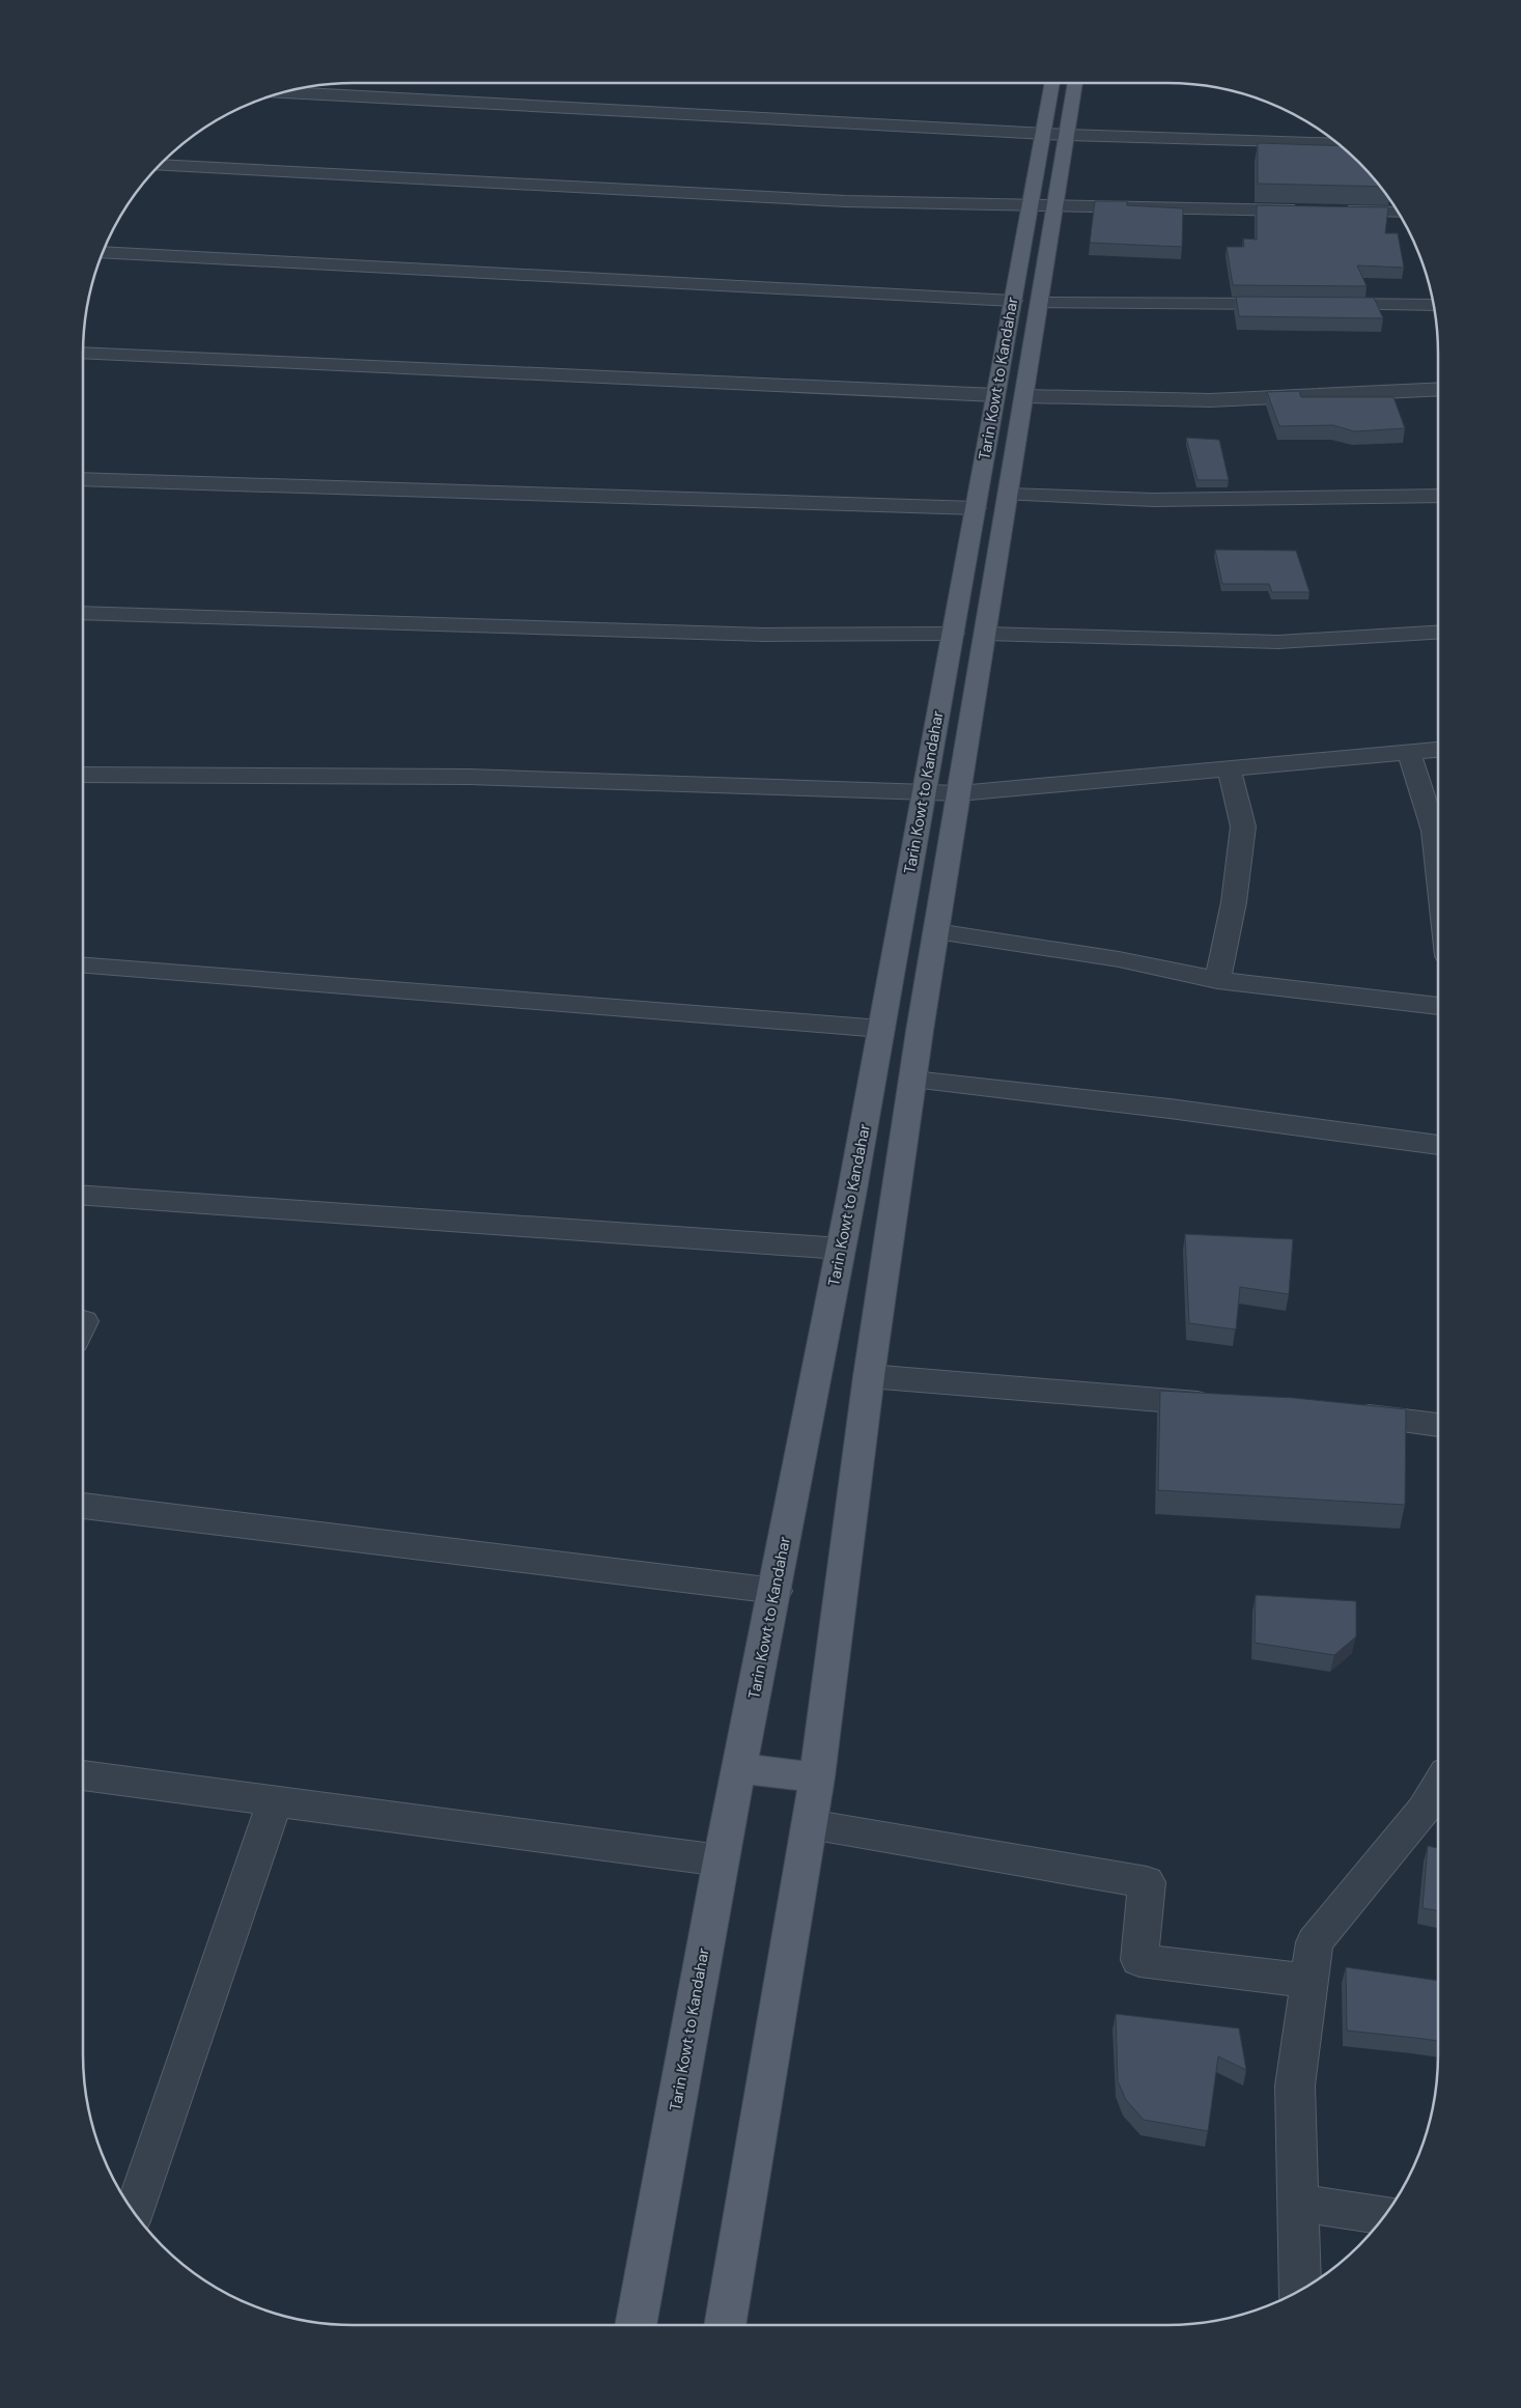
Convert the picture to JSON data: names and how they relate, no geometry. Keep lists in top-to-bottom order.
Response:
{
  "streets": {
    "main road": ["Tarin Kowt to Kandahar"]
  }
}
